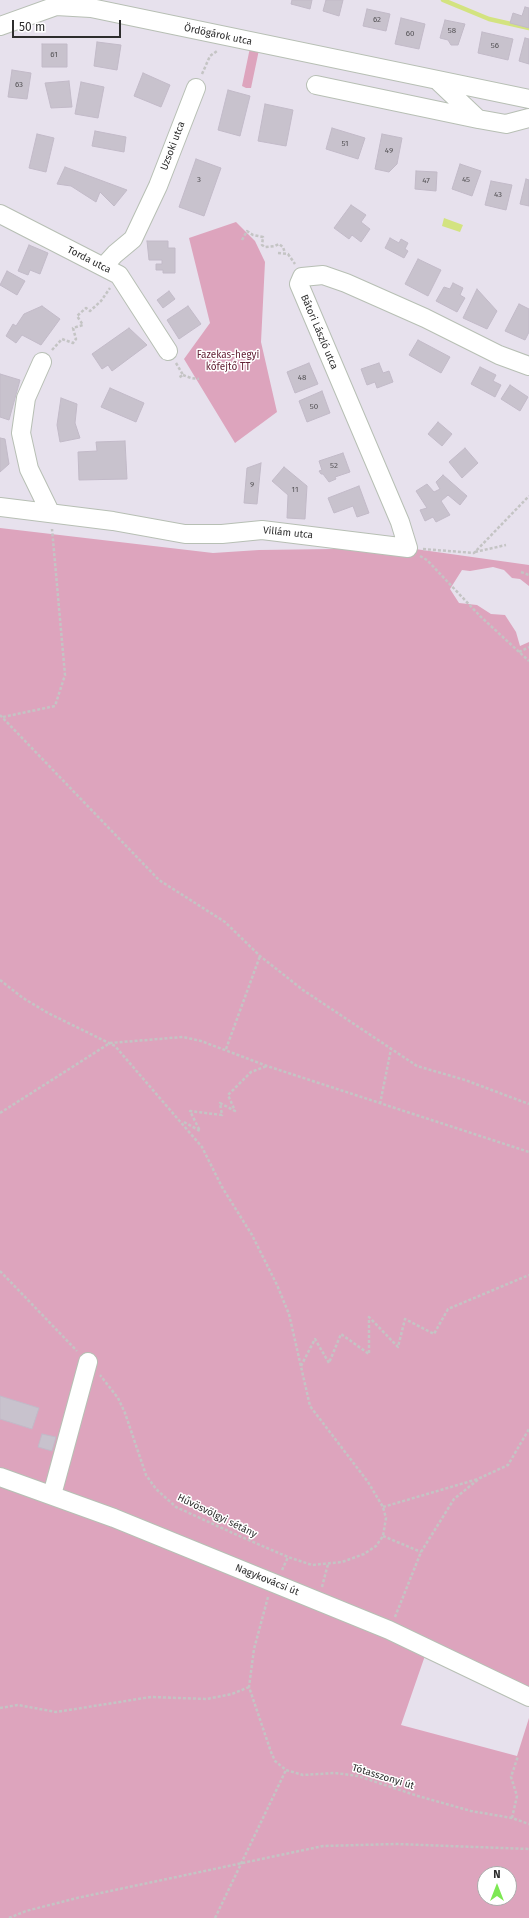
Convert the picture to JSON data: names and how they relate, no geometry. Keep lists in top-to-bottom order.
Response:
{
  "streets": {
    "street": [
      "Ördögárok utca",
      "Uzsoki utca",
      "Torda utca",
      "Bátori László utca",
      "Villám utca",
      "Nagykovácsi út"
    ],
    "path": ["Hűvösvölgyi sétány", "Tótasszonyi út"]
  },
  "crossings": [
    ["Uzsoki utca", "Torda utca"],
    ["Bátori László utca", "Villám utca"]
  ],
  "parks": ["Fazekas-hegyi kőfejtő TT"],
  "house_numbers": [
    "62",
    "58",
    "60",
    "56",
    "61",
    "63",
    "51",
    "49",
    "3",
    "45",
    "47",
    "43",
    "48",
    "50",
    "52",
    "9",
    "11"
  ],
  "scale_bar": "50 m",
  "north": "top"
}
